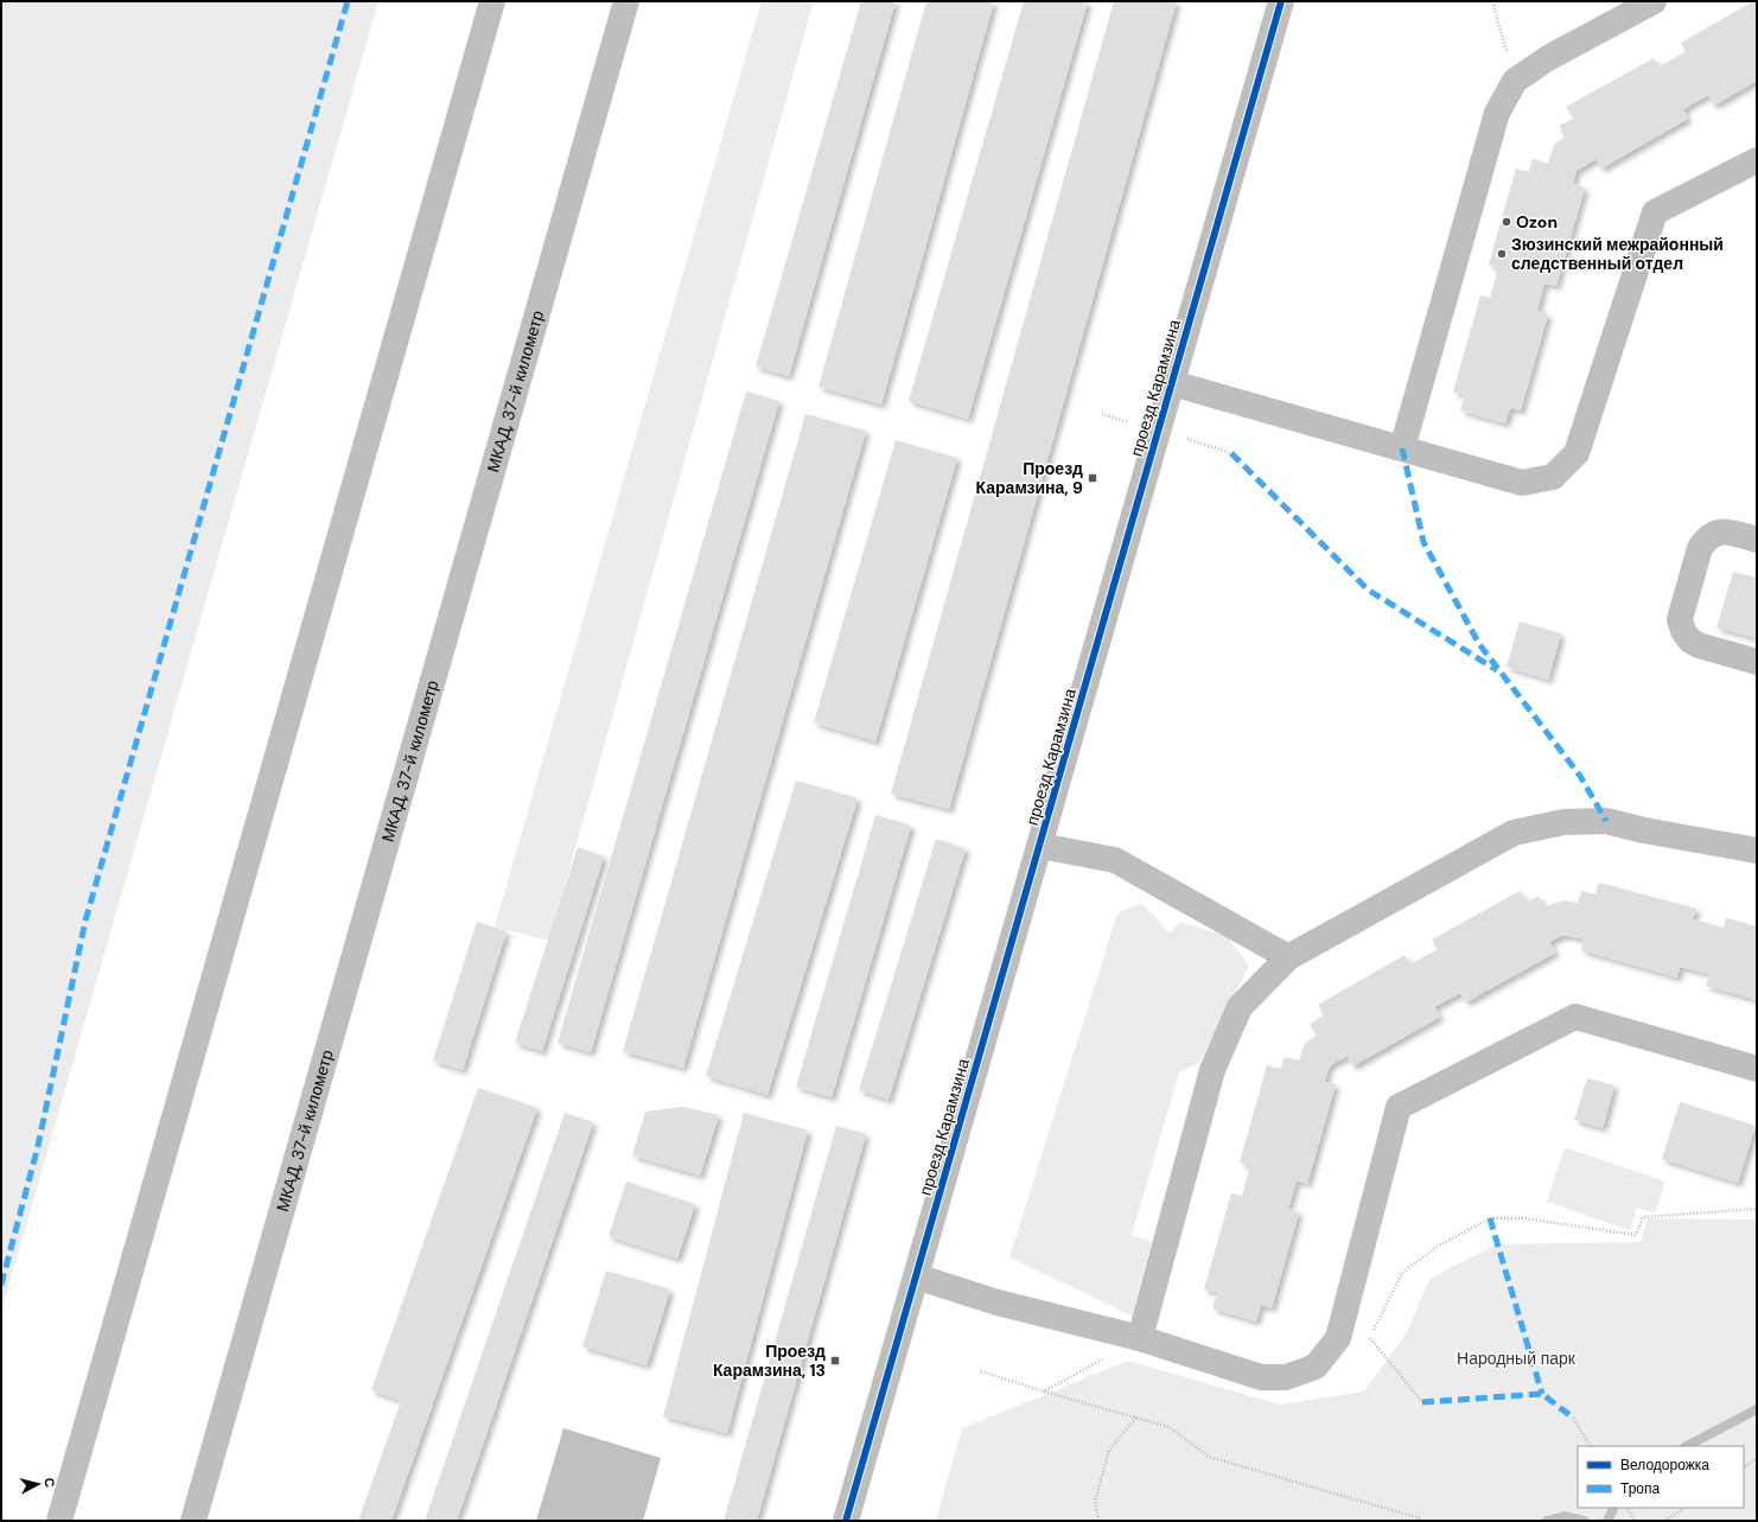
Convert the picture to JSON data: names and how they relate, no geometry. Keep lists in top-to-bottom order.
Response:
{
  "streets": {
    "main road": ["проезд Карамзина", "МКАД, 37-й километр"]
  },
  "parks": ["Народный парк"],
  "places": {
    "other": ["Ozon", "Зюзинский межрайонный следственный отдел"],
    "transit": ["Проезд Карамзина, 9", "Проезд Карамзина, 13"]
  },
  "legend": ["Велодорожка", "Тропа"],
  "north": "right"
}
